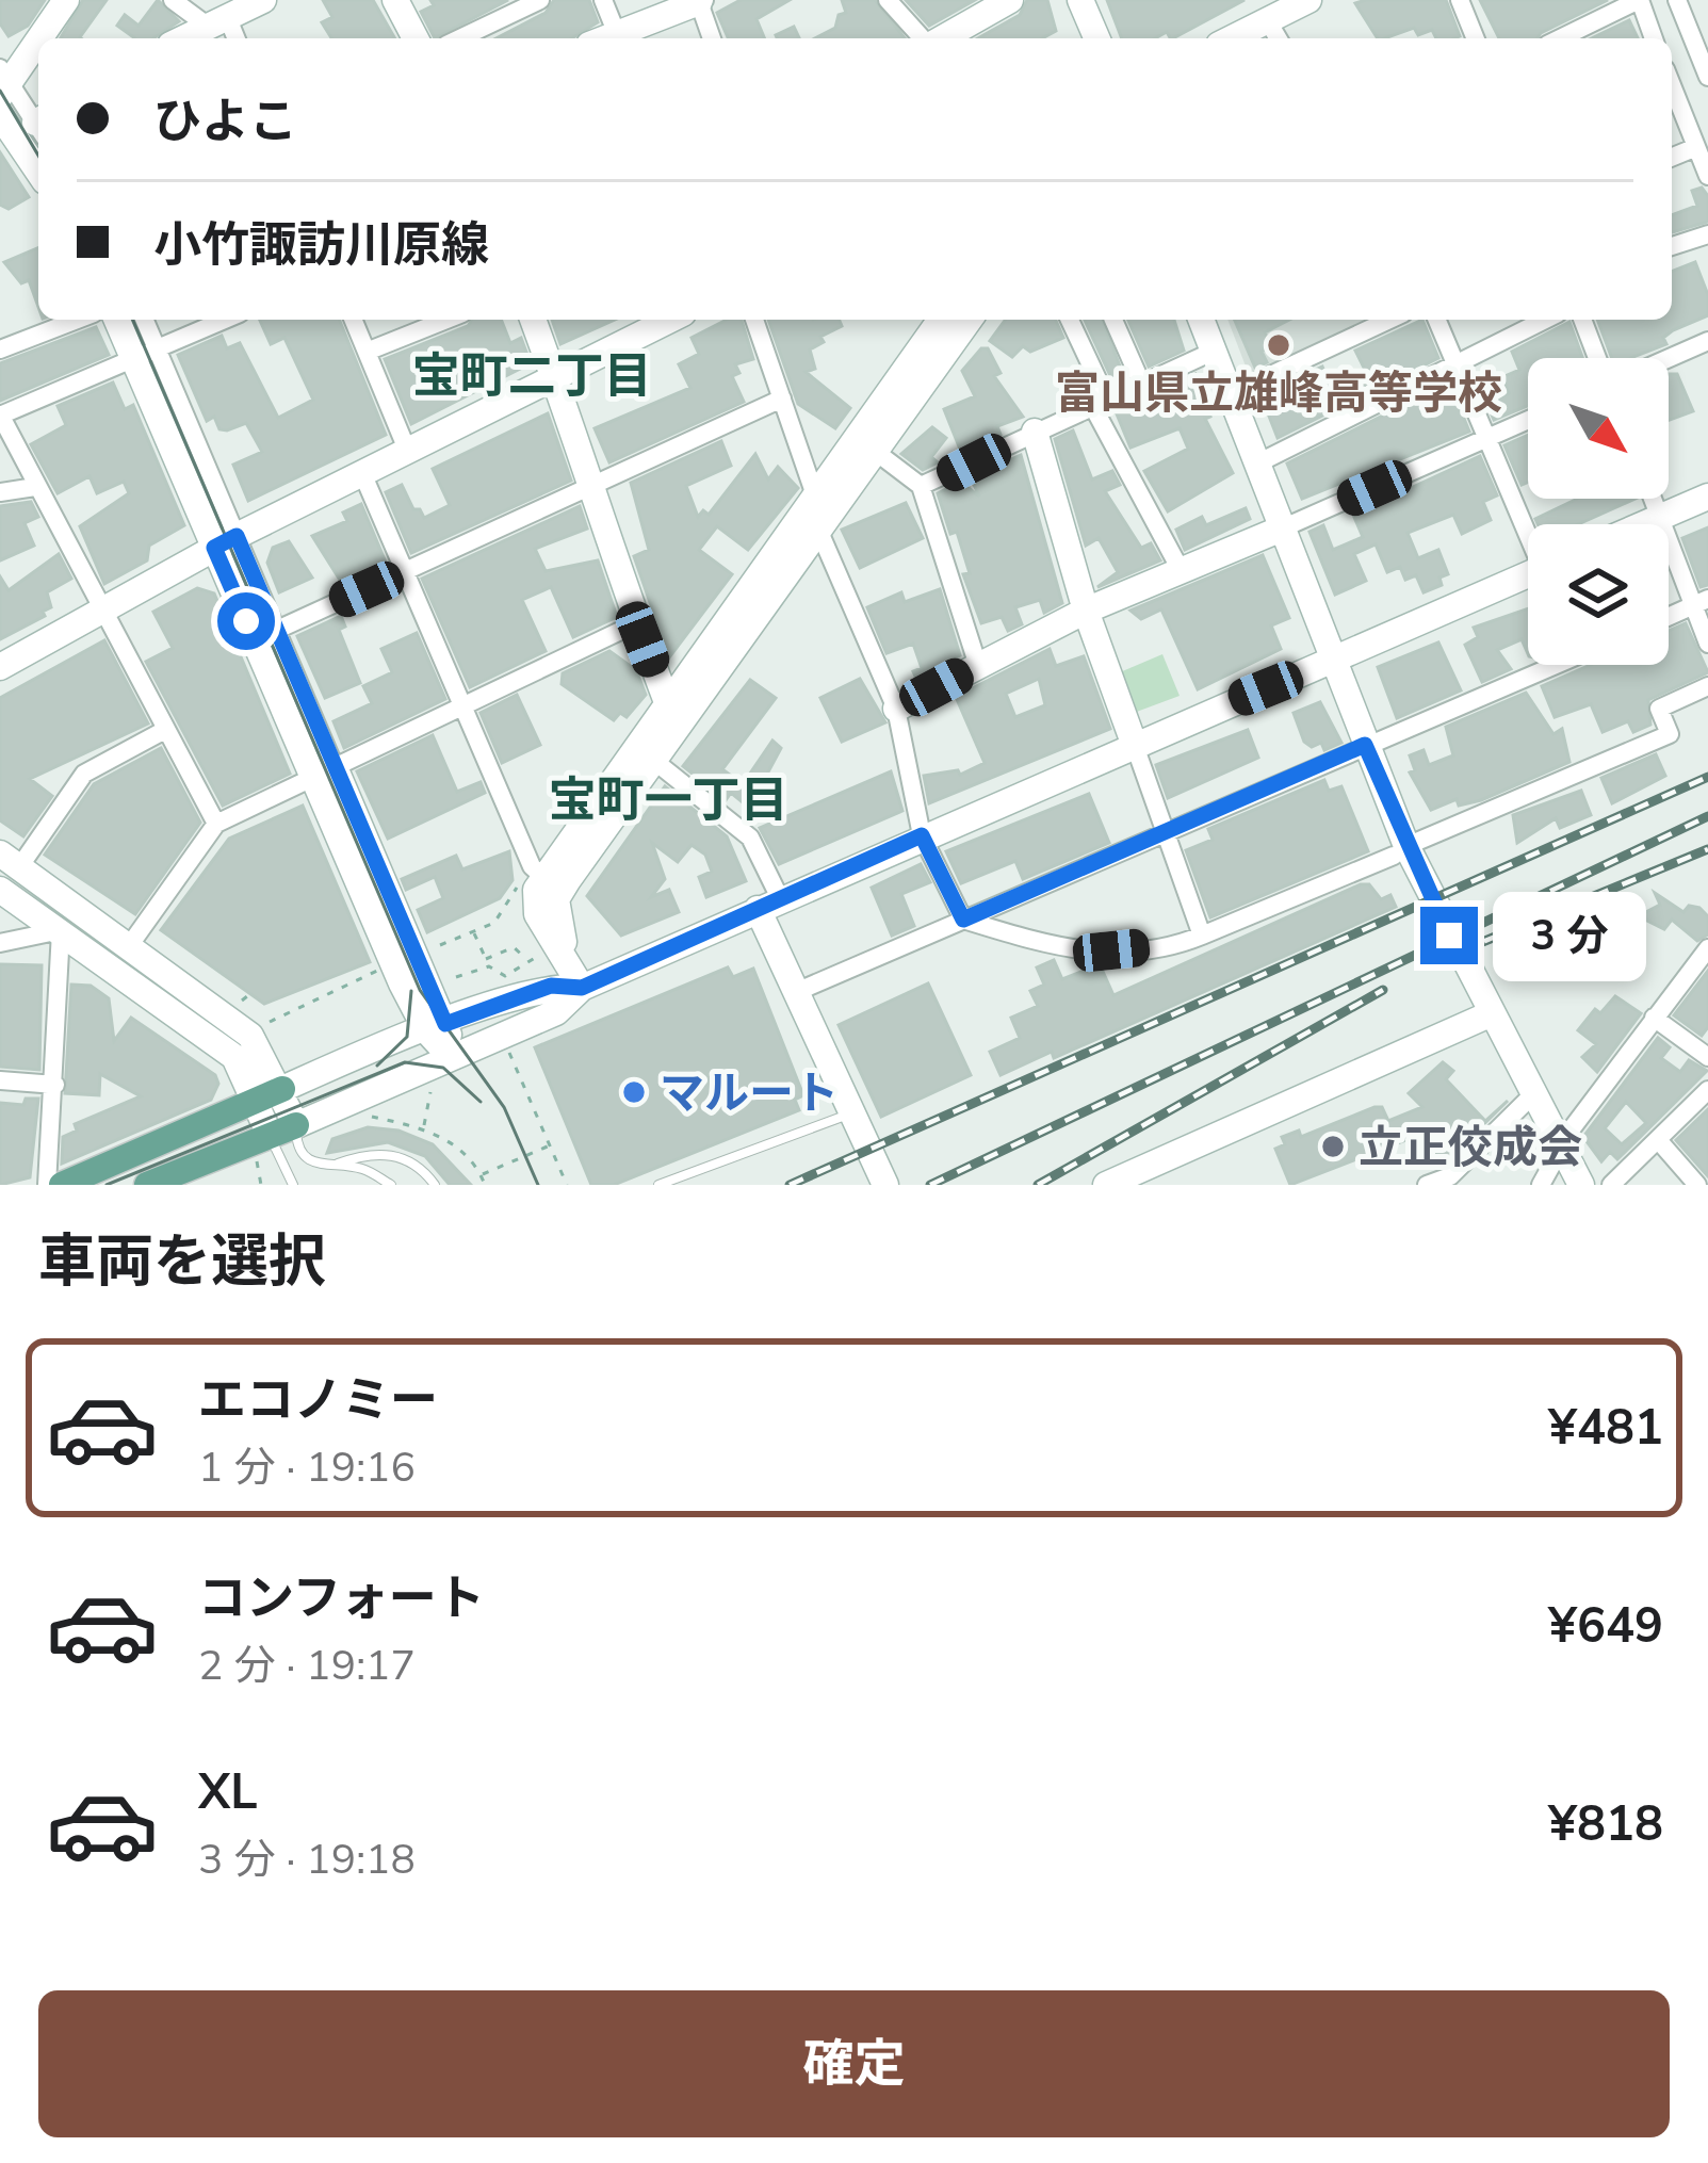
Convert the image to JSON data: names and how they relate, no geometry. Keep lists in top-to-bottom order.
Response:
{
  "districts": ["宝町二丁目", "宝町一丁目"],
  "places": ["富山県立雄峰高等学校", "マルート", "立正佼成会"],
  "north": "bottom right",
  "page": {
    "banner": ["ひよこ", "小竹諏訪川原線"],
    "bubble": "3 分",
    "heading": "車両を選択",
    "list": [
      {
        "name": "エコノミー",
        "note": "1 分 · 19:16",
        "value": "¥481"
      },
      {
        "name": "コンフォート",
        "note": "2 分 · 19:17",
        "value": "¥649"
      },
      {
        "name": "XL",
        "note": "3 分 · 19:18",
        "value": "¥818"
      }
    ],
    "buttons": "確定"
  }
}
